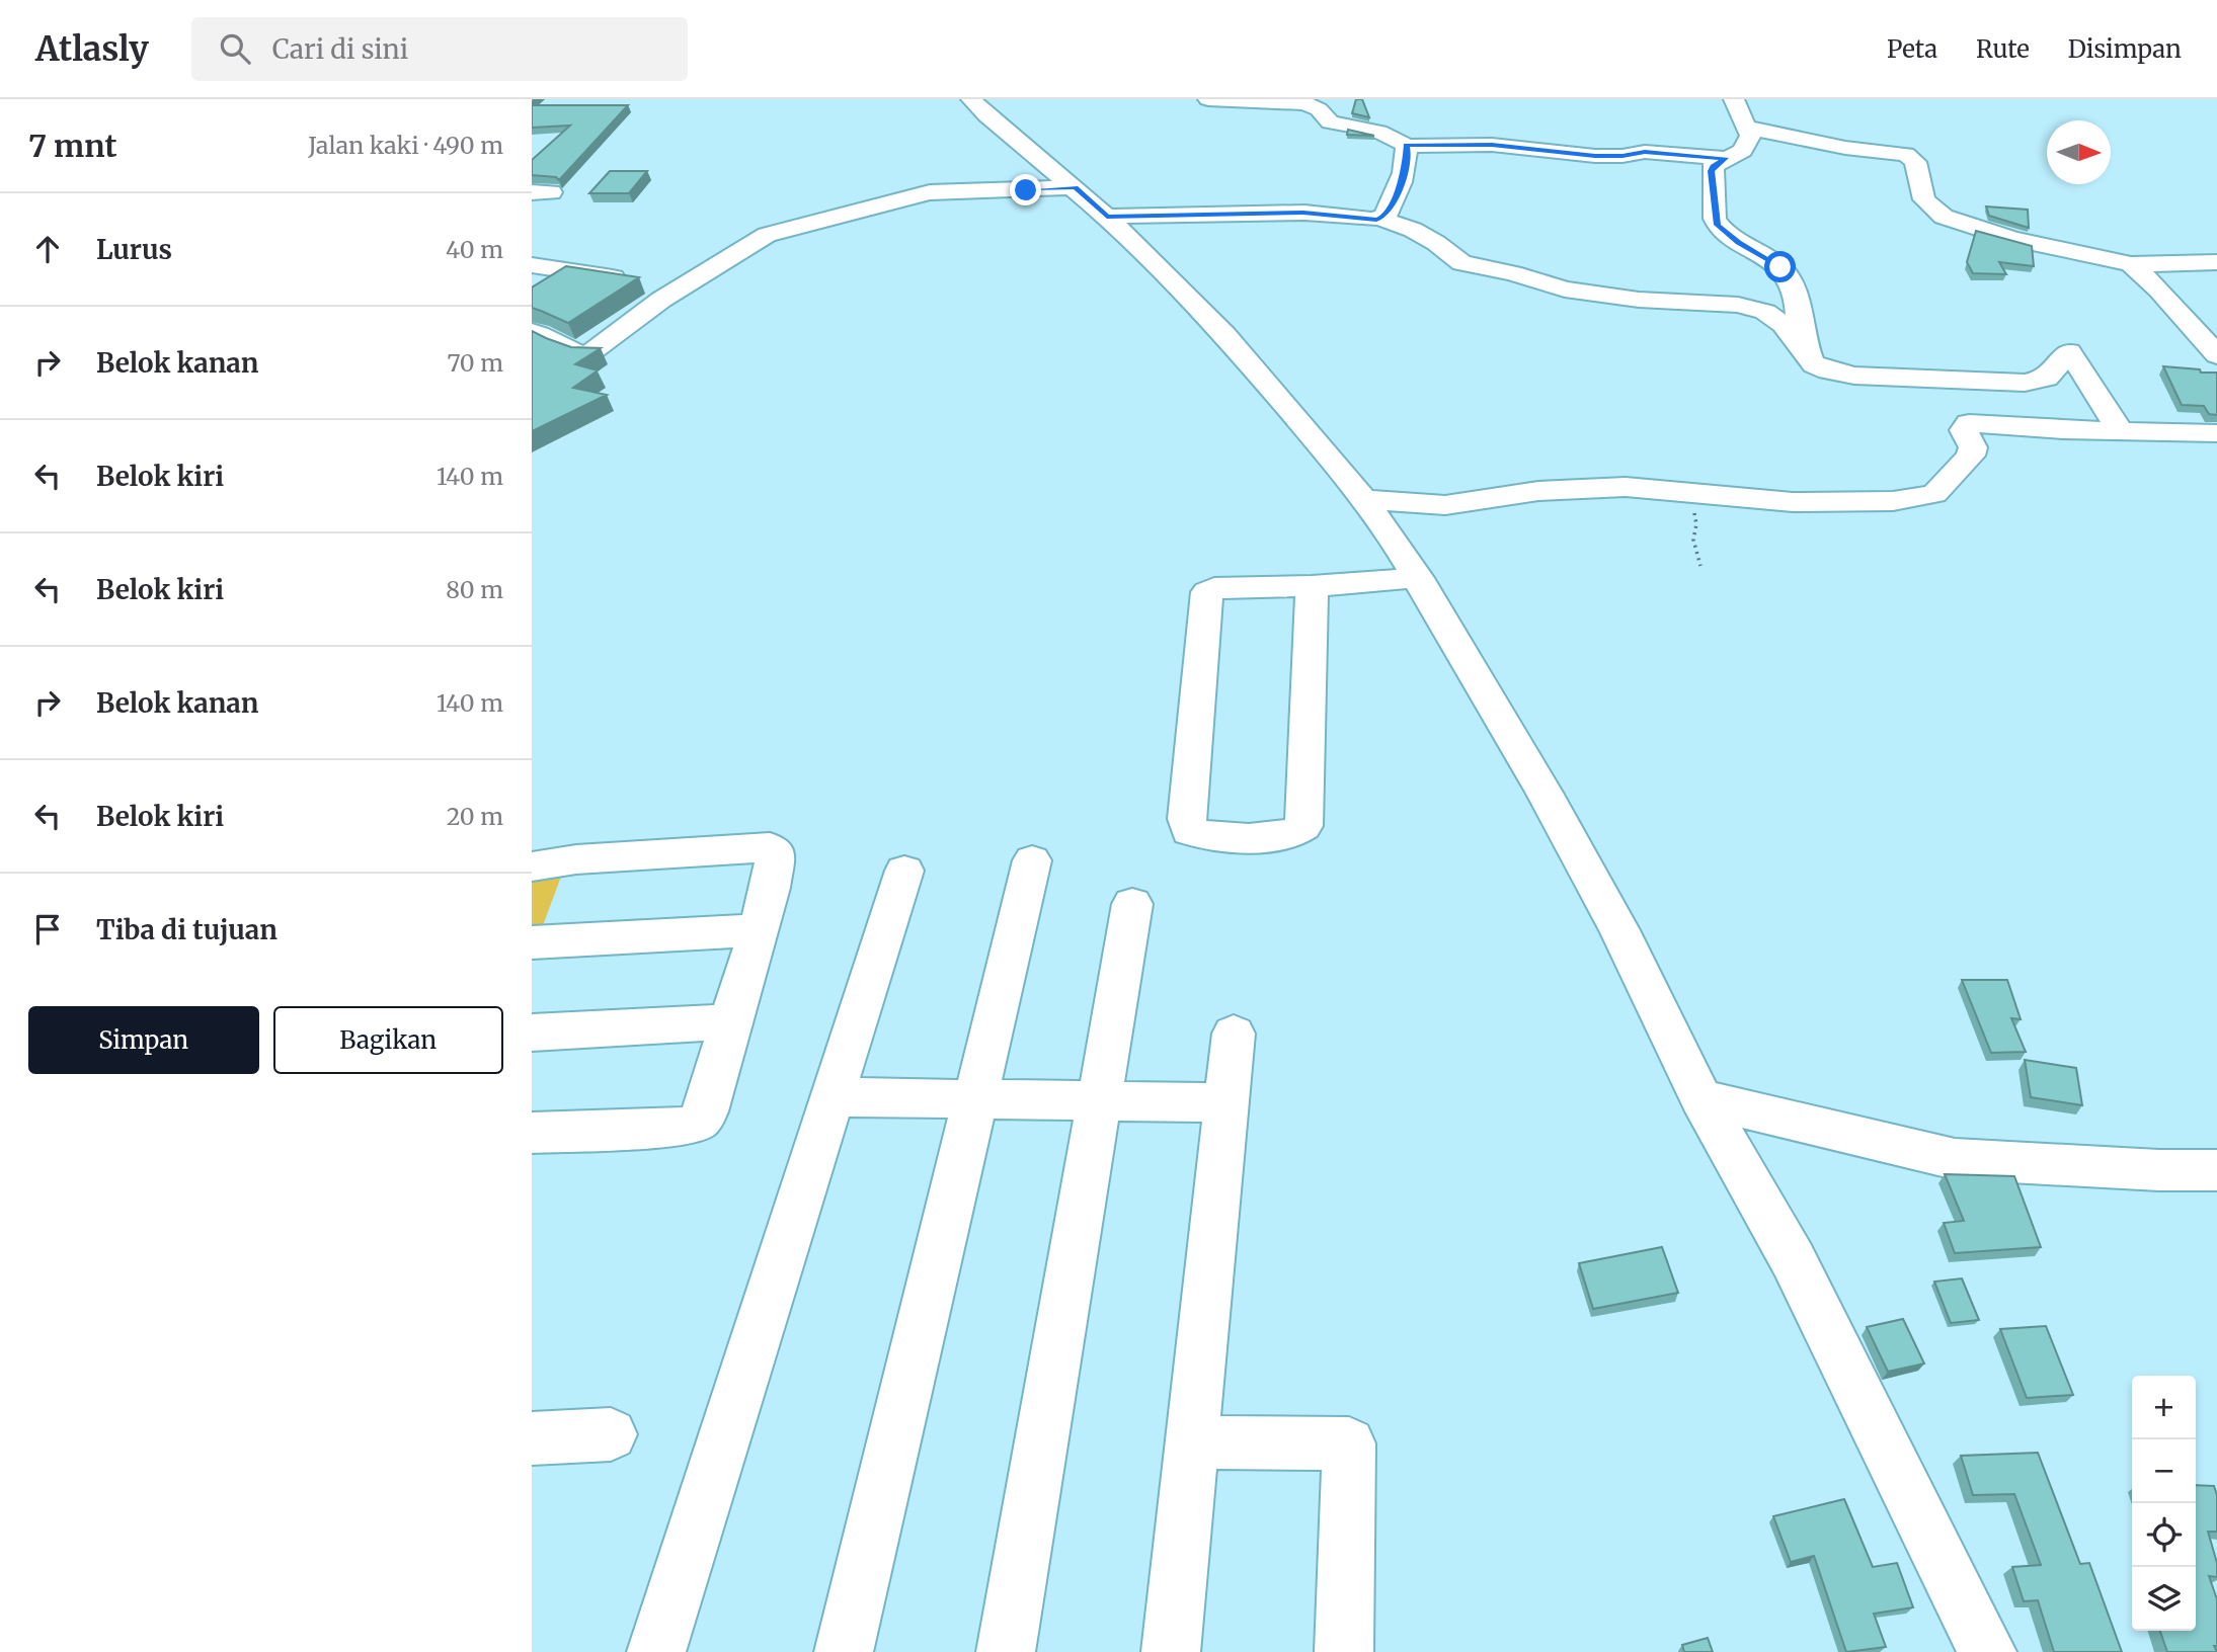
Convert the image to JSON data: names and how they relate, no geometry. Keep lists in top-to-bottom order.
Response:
{
  "north": "right",
  "page": {
    "header": "Atlasly",
    "search": "Cari di sini",
    "nav": ["Peta", "Rute", "Disimpan"],
    "heading": ["7 mnt", "Jalan kaki · 490 m"],
    "list": [
      ["Lurus", "40 m"],
      ["Belok kanan", "70 m"],
      ["Belok kiri", "140 m"],
      ["Belok kiri", "80 m"],
      ["Belok kanan", "140 m"],
      ["Belok kiri", "20 m"],
      "Tiba di tujuan"
    ],
    "buttons": ["Simpan", "Bagikan"],
    "map_buttons": ["+", "−"]
  }
}
